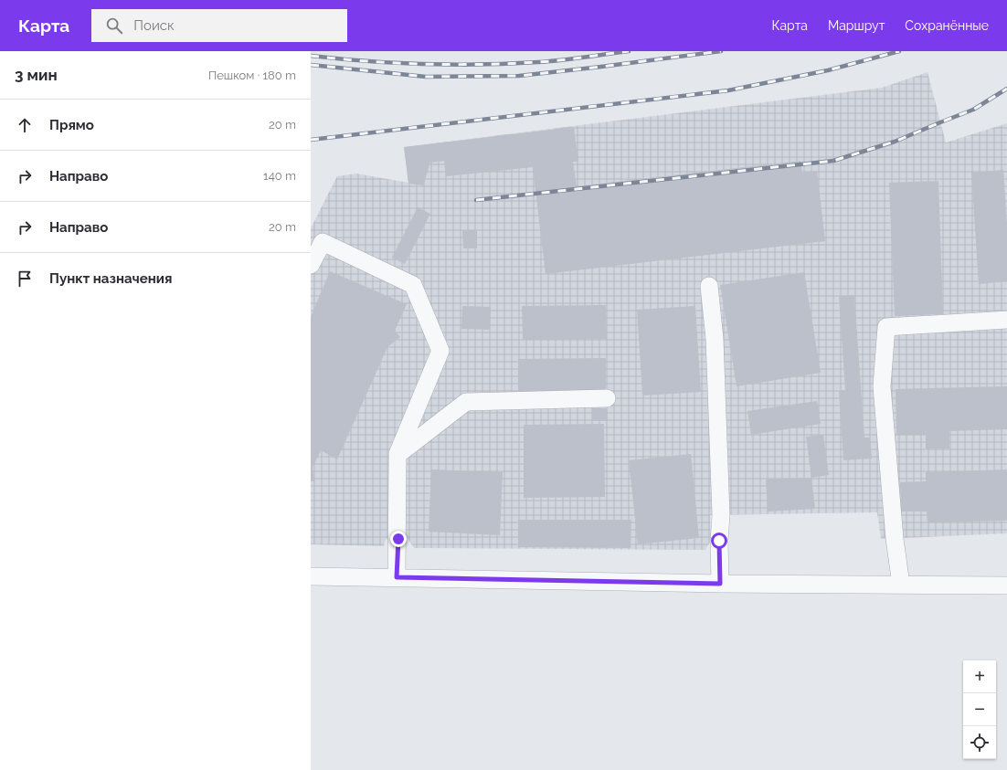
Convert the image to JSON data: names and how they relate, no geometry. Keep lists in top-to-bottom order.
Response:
{
  "page": {
    "header": "Карта",
    "search": "Поиск",
    "nav": ["Карта", "Маршрут", "Сохранённые"],
    "heading": ["3 мин", "Пешком · 180 m"],
    "list": [
      ["Прямо", "20 m"],
      ["Направо", "140 m"],
      ["Направо", "20 m"],
      "Пункт назначения"
    ],
    "map_buttons": ["+", "−"]
  }
}
